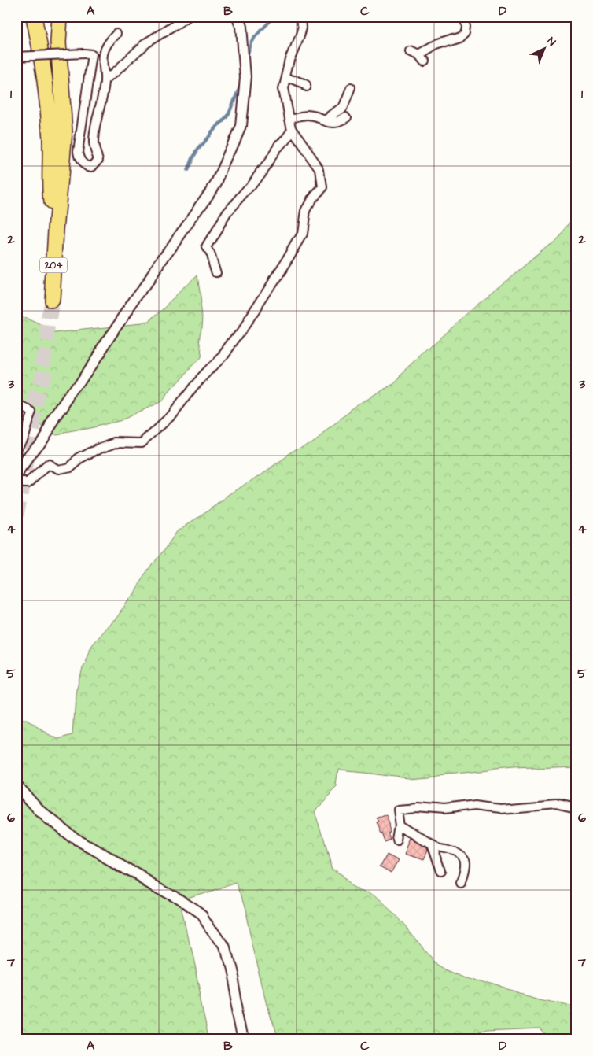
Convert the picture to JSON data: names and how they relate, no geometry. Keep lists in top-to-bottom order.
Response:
{
  "streets": {
    "highway": ["204"]
  },
  "north": "top right",
  "grid": {
    "columns": [
      "A",
      "B",
      "C",
      "D"
    ],
    "rows": [
      "1",
      "2",
      "3",
      "4",
      "5",
      "6",
      "7"
    ]
  }
}
